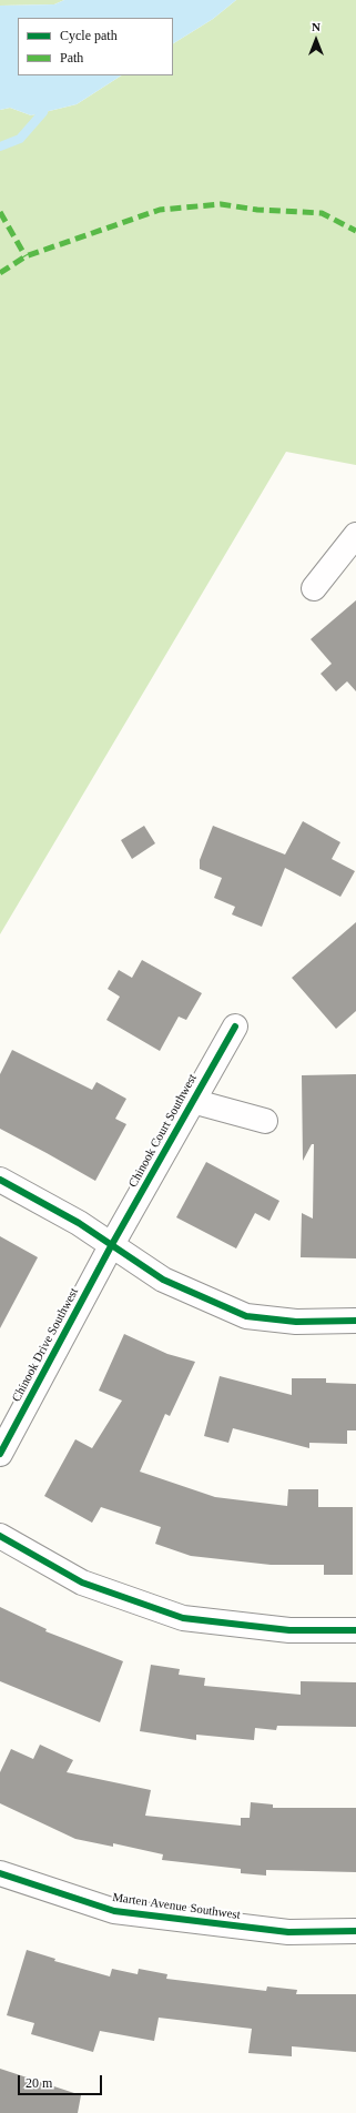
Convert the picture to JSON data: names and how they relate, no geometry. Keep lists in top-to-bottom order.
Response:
{
  "streets": {
    "street": ["Chinook Court Southwest", "Chinook Drive Southwest", "Marten Avenue Southwest"]
  },
  "crossings": [
    ["Chinook Court Southwest", "Chinook Drive Southwest"]
  ],
  "legend": ["Cycle path", "Path"],
  "scale_bar": "20 m",
  "north": "top"
}
